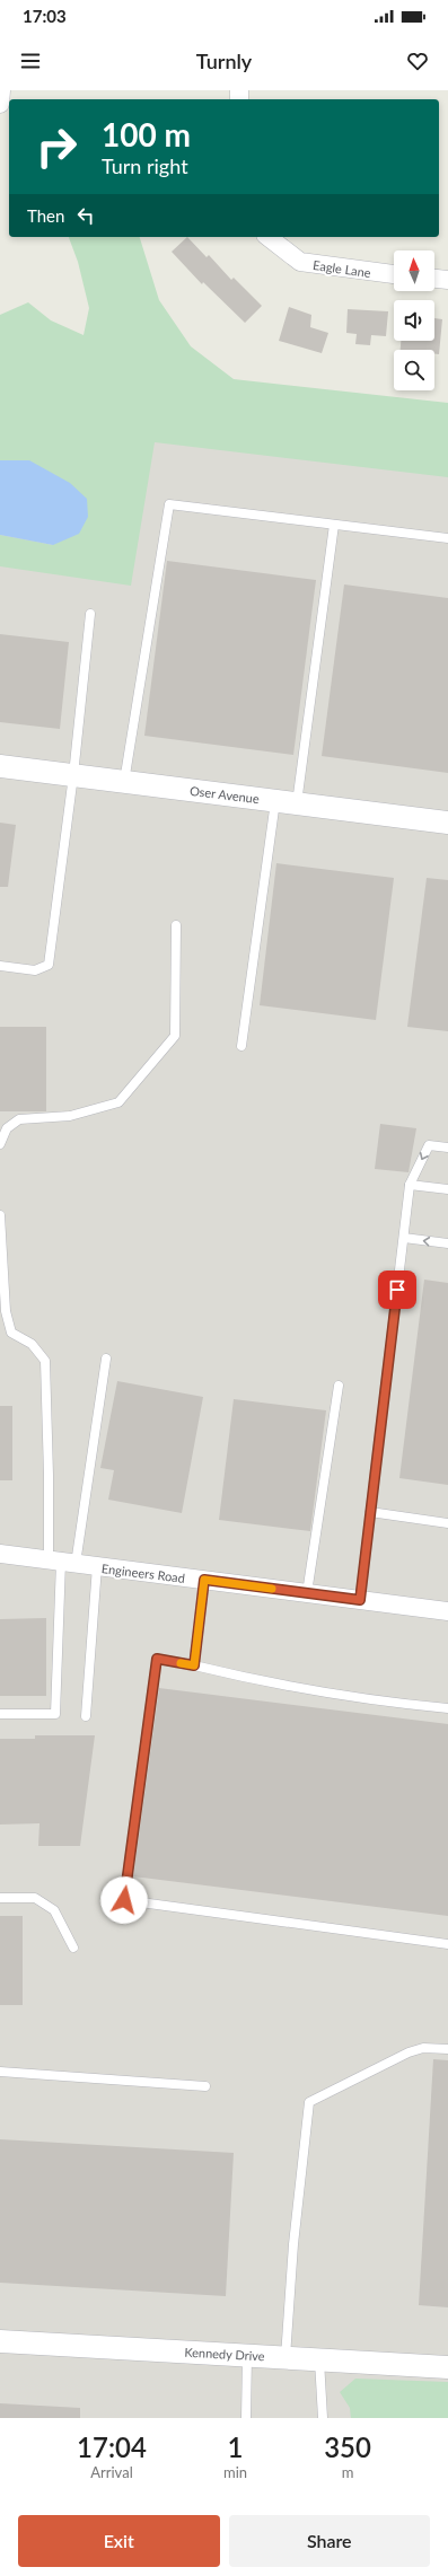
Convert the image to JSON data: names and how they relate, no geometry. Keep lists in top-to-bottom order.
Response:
{
  "streets": {
    "street": [
      "Eagle Lane",
      "Oser Avenue",
      "Engineers Road",
      "Kennedy Drive"
    ]
  },
  "north": "top",
  "page": {
    "status": "17:03",
    "header": "Turnly",
    "turn": ["100 m", "Turn right"],
    "then": "Then",
    "eta": [
      "17:04",
      "Arrival",
      "1",
      "min",
      "350",
      "m"
    ],
    "buttons": ["Exit", "Share"]
  }
}
